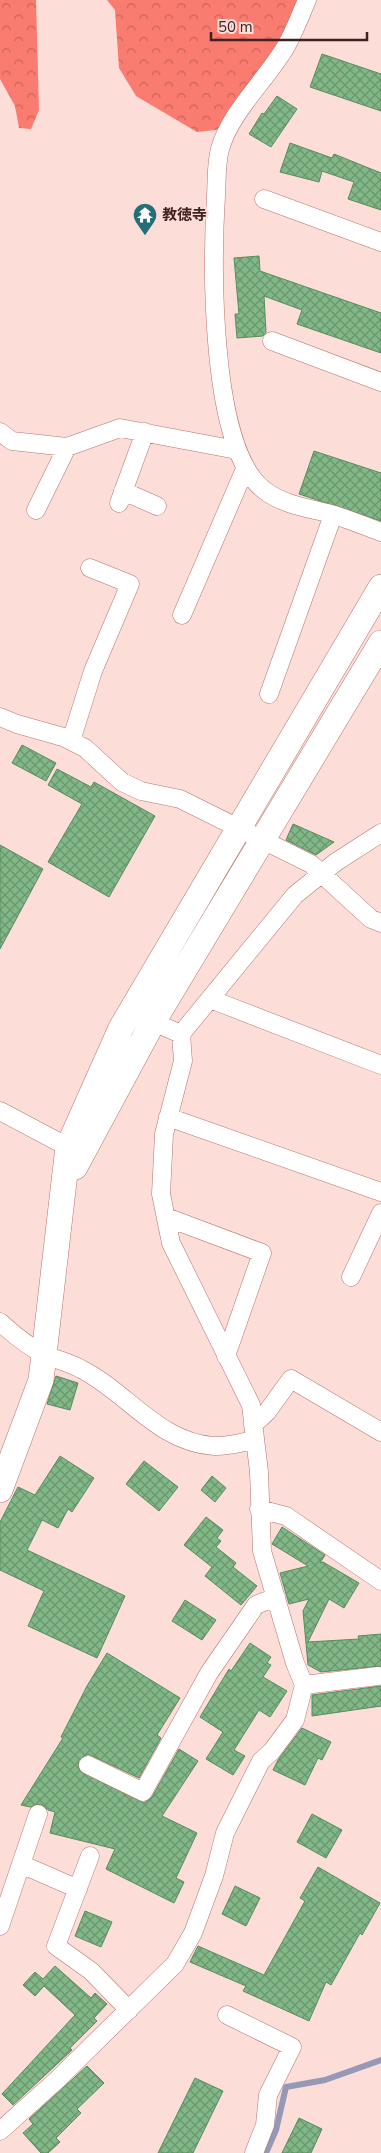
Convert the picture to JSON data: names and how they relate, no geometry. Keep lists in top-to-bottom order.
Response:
{
  "places": {
    "temple": ["教徳寺"]
  },
  "scale_bar": "50 m"
}
